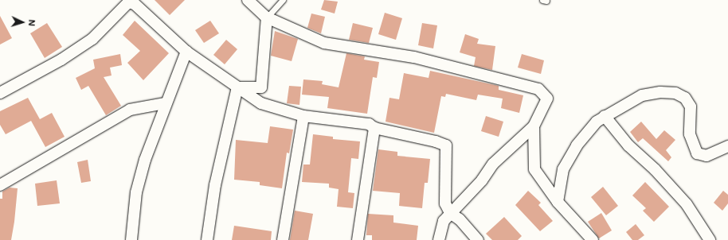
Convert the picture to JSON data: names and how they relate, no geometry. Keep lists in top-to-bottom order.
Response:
{
  "north": "right"
}
